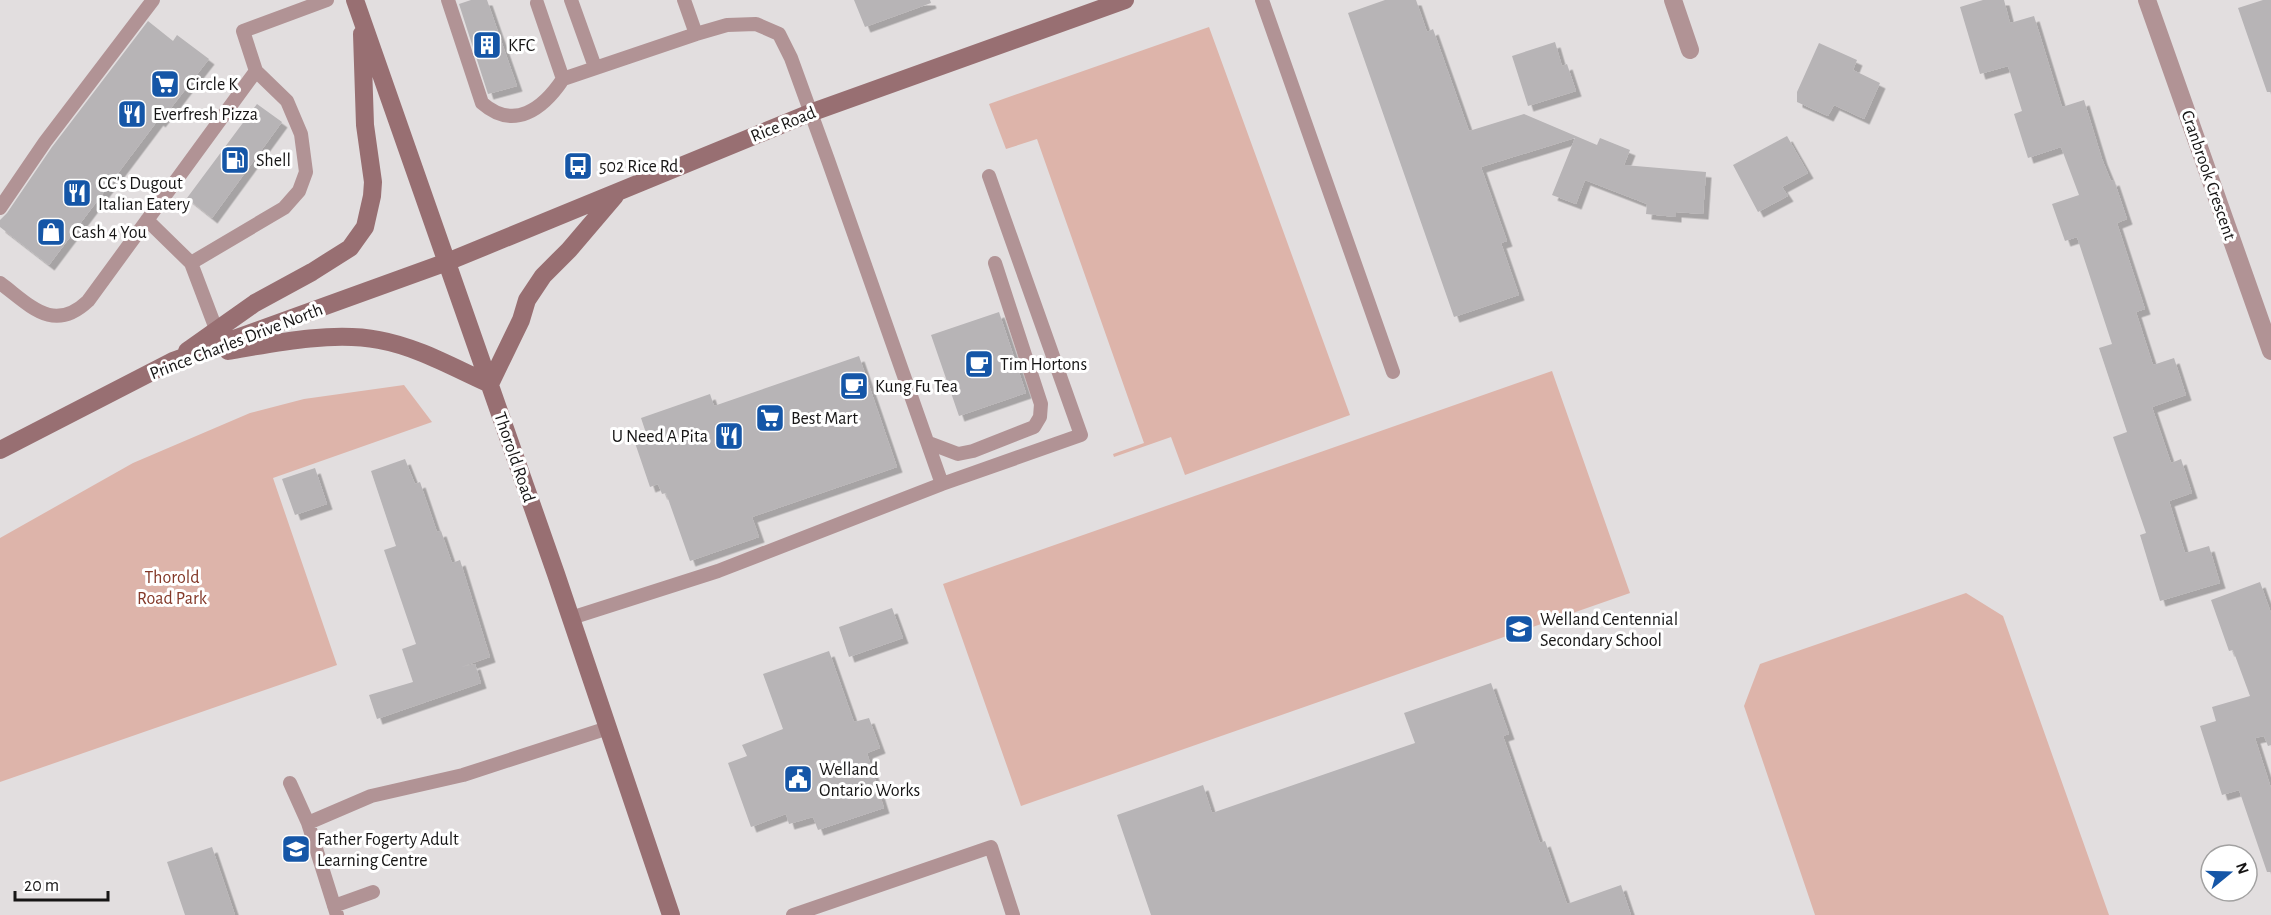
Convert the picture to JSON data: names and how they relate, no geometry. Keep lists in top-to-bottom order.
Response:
{
  "streets": {
    "main road": ["Rice Road", "Prince Charles Drive North", "Thorold Road"],
    "street": ["Cranbrook Crescent"]
  },
  "crossings": [
    ["Rice Road", "Prince Charles Drive North"],
    ["Rice Road", "Thorold Road"],
    ["Prince Charles Drive North", "Thorold Road"]
  ],
  "parks": ["Thorold Road Park"],
  "places": {
    "building": ["KFC"],
    "supermarket": ["Circle K", "Best Mart"],
    "restaurant": ["Everfresh Pizza", "CC's Dugout Italian Eatery", "U Need A Pita"],
    "fuel station": ["Shell"],
    "bus stop": ["502 Rice Rd."],
    "shop": ["Cash 4 You"],
    "cafe": ["Tim Hortons", "Kung Fu Tea"],
    "school or university": ["Welland Centennial Secondary School", "Father Fogerty Adult Learning Centre"],
    "public building": ["Welland Ontario Works"]
  },
  "scale_bar": "20 m",
  "north": "right"
}
